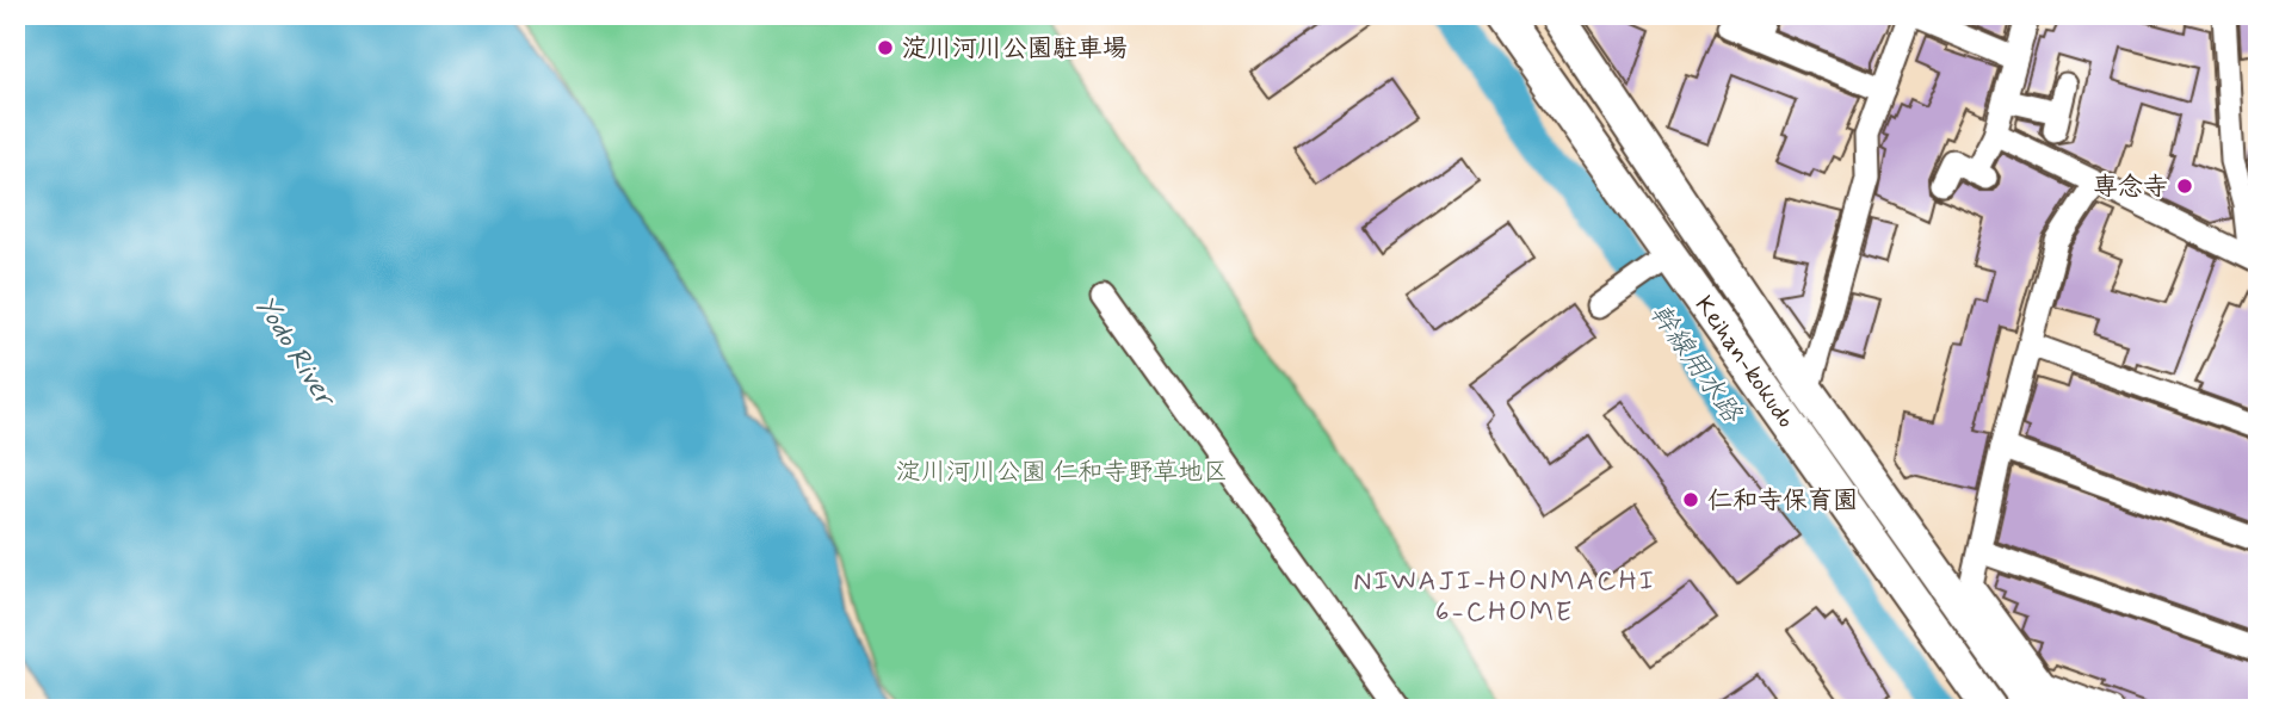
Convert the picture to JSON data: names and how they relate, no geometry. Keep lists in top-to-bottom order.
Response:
{
  "streets": {
    "highway": ["Keihan-kokudo"]
  },
  "districts": ["NIWAJI-HONMACHI 6-CHOME"],
  "water": ["Yodo River", "幹線用水路"],
  "parks": ["淀川河川公園 仁和寺野草地区"],
  "places": ["淀川河川公園駐車場", "専念寺", "仁和寺保育園"]
}
